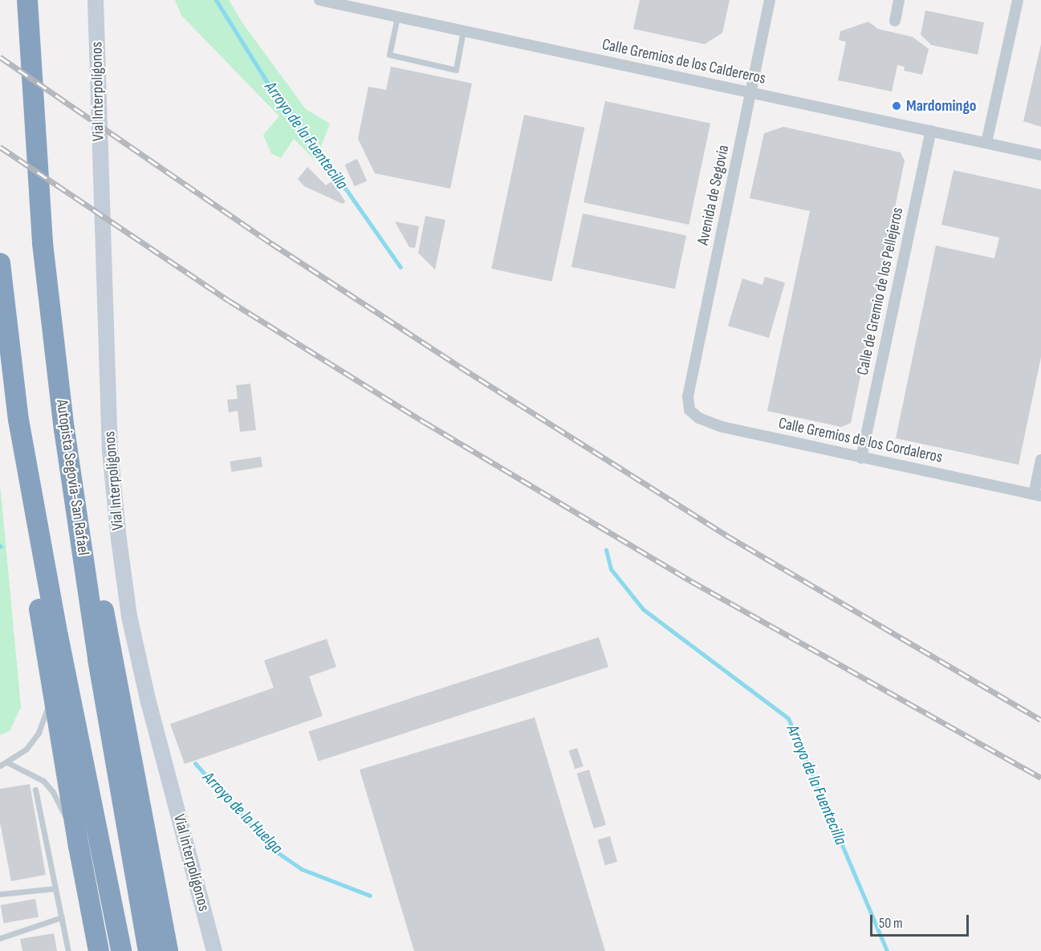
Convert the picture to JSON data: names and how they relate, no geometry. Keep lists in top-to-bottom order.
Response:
{
  "streets": {
    "highway": ["Autopista Segovia-San Rafael"],
    "main road": ["Vial Interpolígonos"],
    "street": [
      "Calle Gremios de los Caldereros",
      "Avenida de Segovia",
      "Calle de Gremio de los Pellejeros",
      "Calle Gremios de los Cordaleros"
    ]
  },
  "crossings": [
    ["Calle Gremios de los Caldereros", "Avenida de Segovia"],
    ["Calle Gremios de los Caldereros", "Calle de Gremio de los Pellejeros"],
    ["Avenida de Segovia", "Calle Gremios de los Cordaleros"],
    ["Calle de Gremio de los Pellejeros", "Calle Gremios de los Cordaleros"]
  ],
  "water": ["Arroyo de la Fuentecilla", "Arroyo de la Huelga"],
  "places": ["Mardomingo"],
  "scale_bar": "50 m"
}
